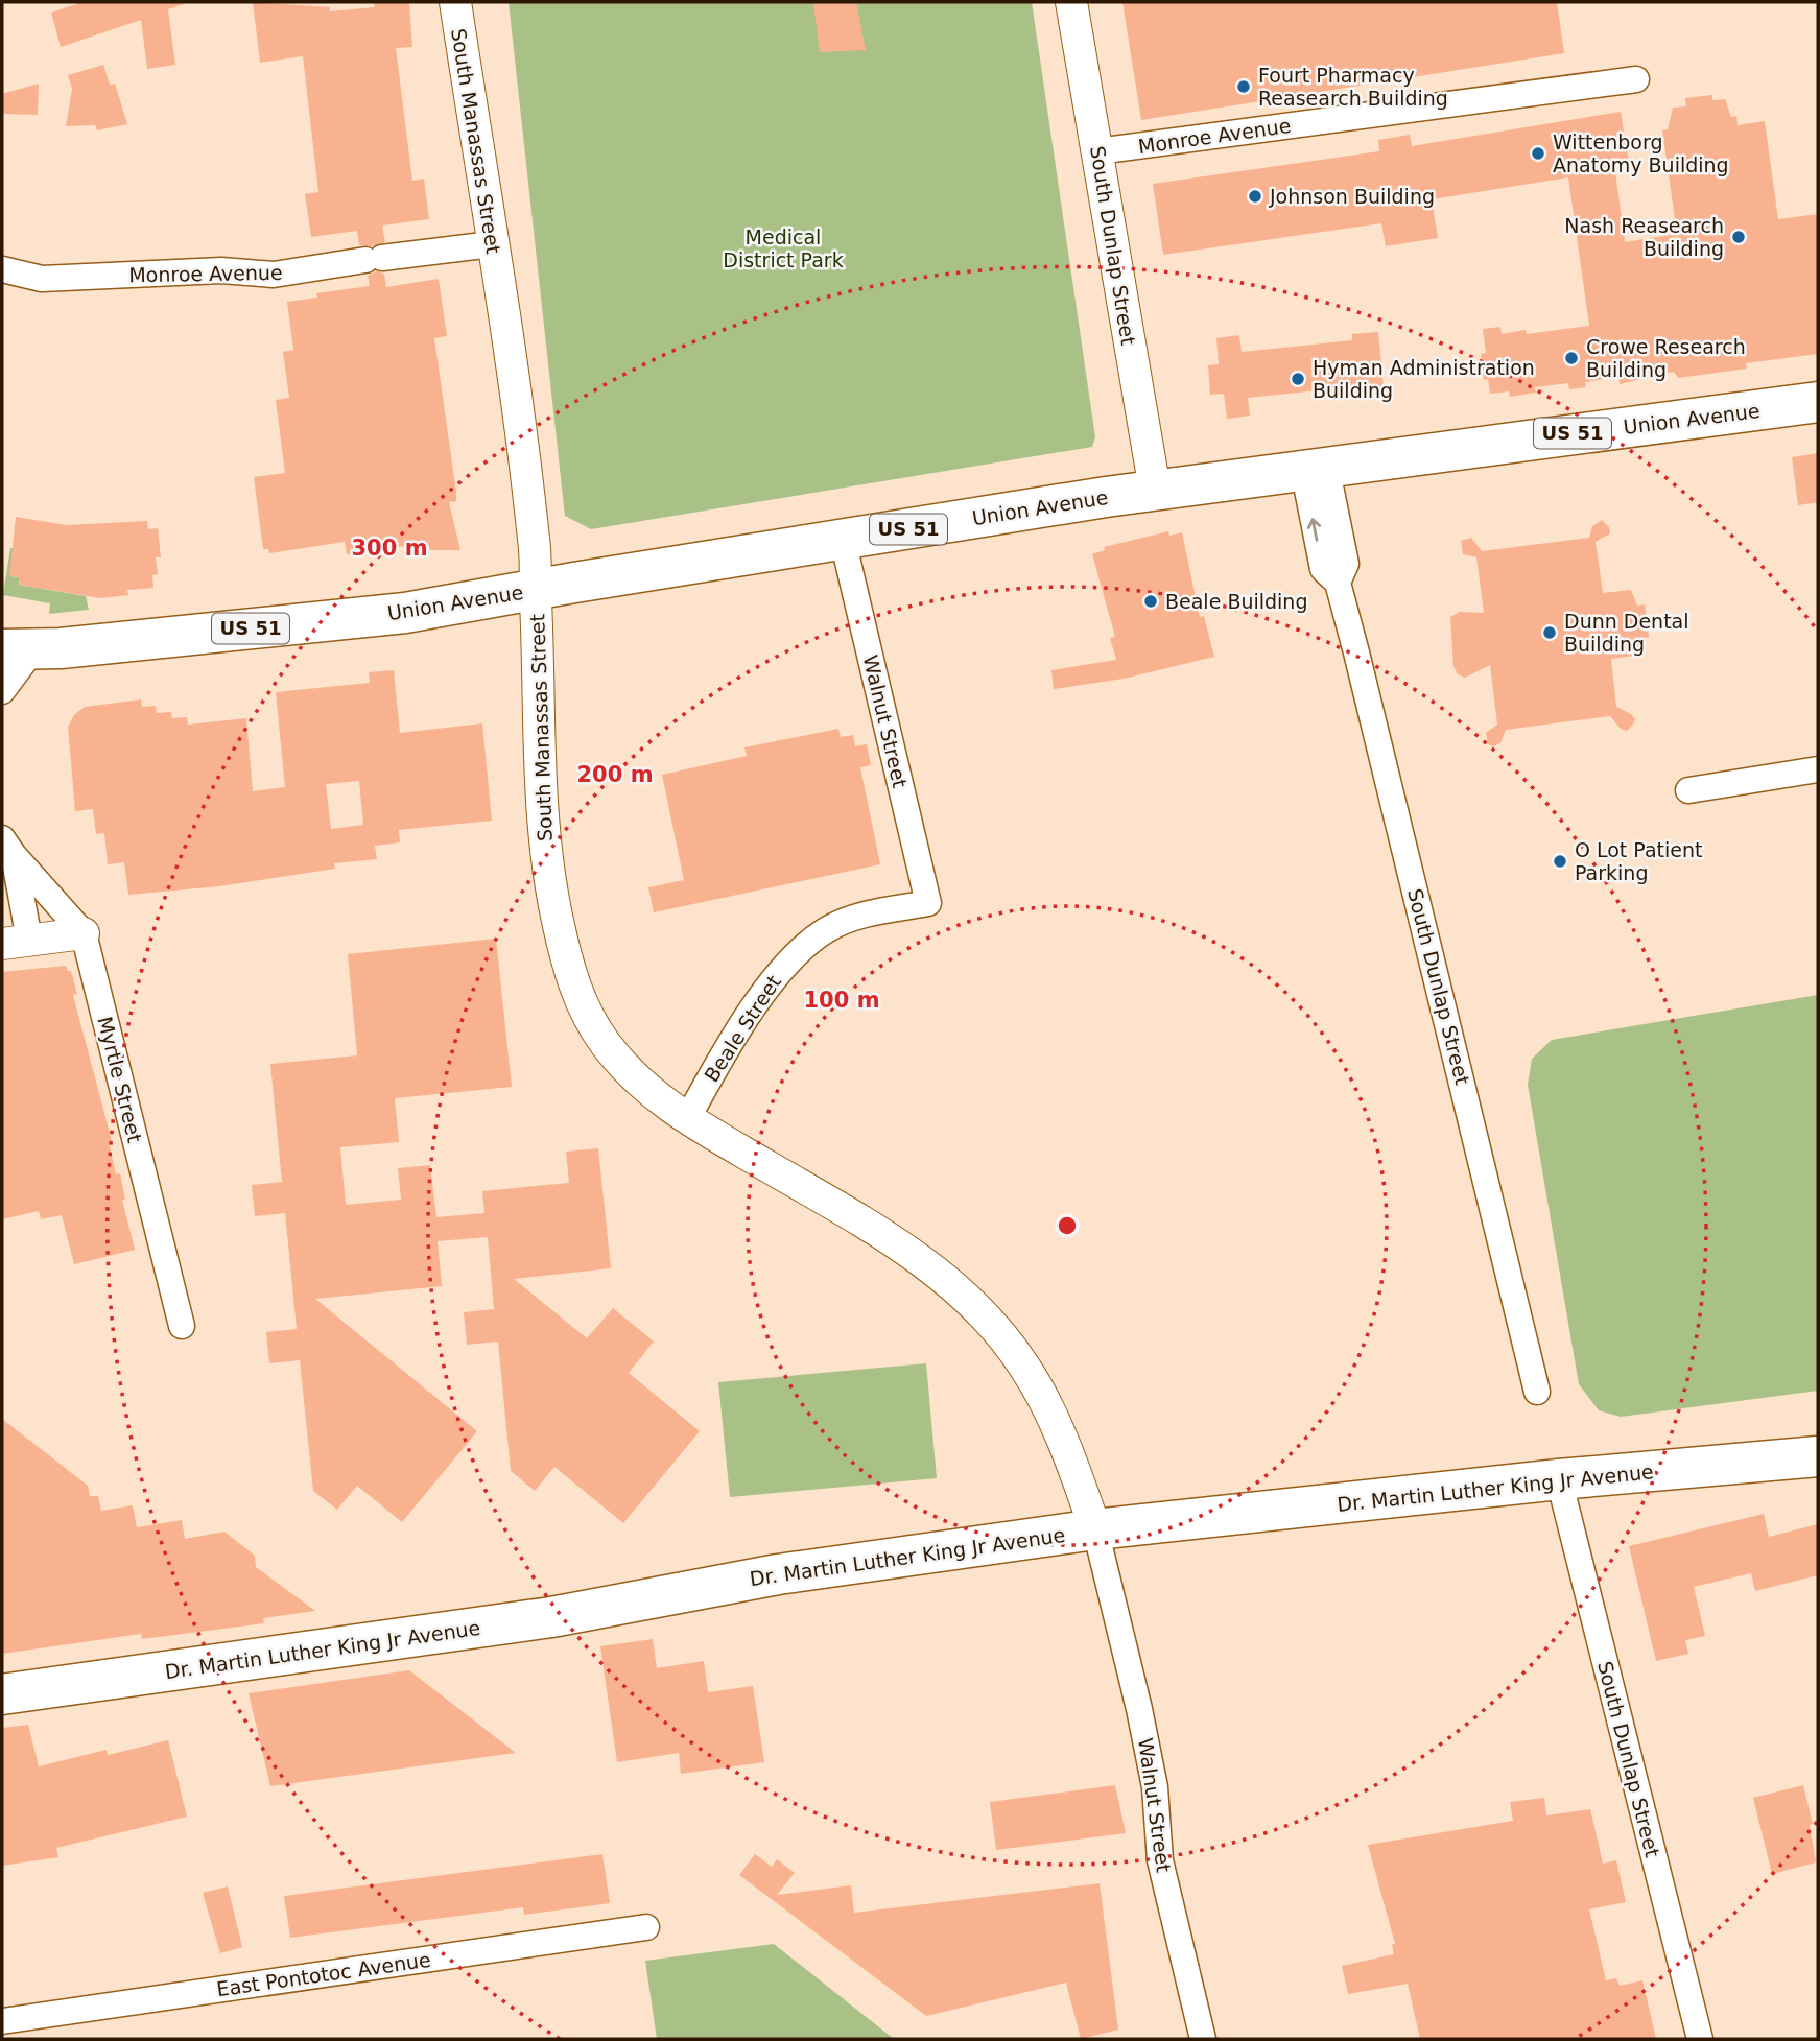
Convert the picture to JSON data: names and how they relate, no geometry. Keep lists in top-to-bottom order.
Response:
{
  "streets": {
    "main road": ["Union Avenue", "US 51", "Dr. Martin Luther King Jr Avenue"],
    "street": [
      "Monroe Avenue",
      "South Manassas Street",
      "South Dunlap Street",
      "Walnut Street",
      "Beale Street",
      "Myrtle Street",
      "East Pontotoc Avenue"
    ]
  },
  "crossings": [
    ["Monroe Avenue", "South Manassas Street"],
    ["Monroe Avenue", "South Dunlap Street"],
    ["South Manassas Street", "Union Avenue"],
    ["South Manassas Street", "Walnut Street"],
    ["South Manassas Street", "Beale Street"],
    ["South Manassas Street", "Dr. Martin Luther King Jr Avenue"],
    ["South Dunlap Street", "Union Avenue"],
    ["South Dunlap Street", "Dr. Martin Luther King Jr Avenue"],
    ["Union Avenue", "Walnut Street"],
    ["Walnut Street", "Beale Street"],
    ["Walnut Street", "Dr. Martin Luther King Jr Avenue"]
  ],
  "one_way": ["South Dunlap Street"],
  "parks": ["Medical District Park"],
  "places": [
    "Fourt Pharmacy Reasearch Building",
    "Wittenborg Anatomy Building",
    "Johnson Building",
    "Nash Reasearch Building",
    "Crowe Research Building",
    "Hyman Administration Building",
    "Beale Building",
    "Dunn Dental Building",
    "O Lot Patient Parking"
  ],
  "rings": ["300 m", "200 m", "100 m"]
}
